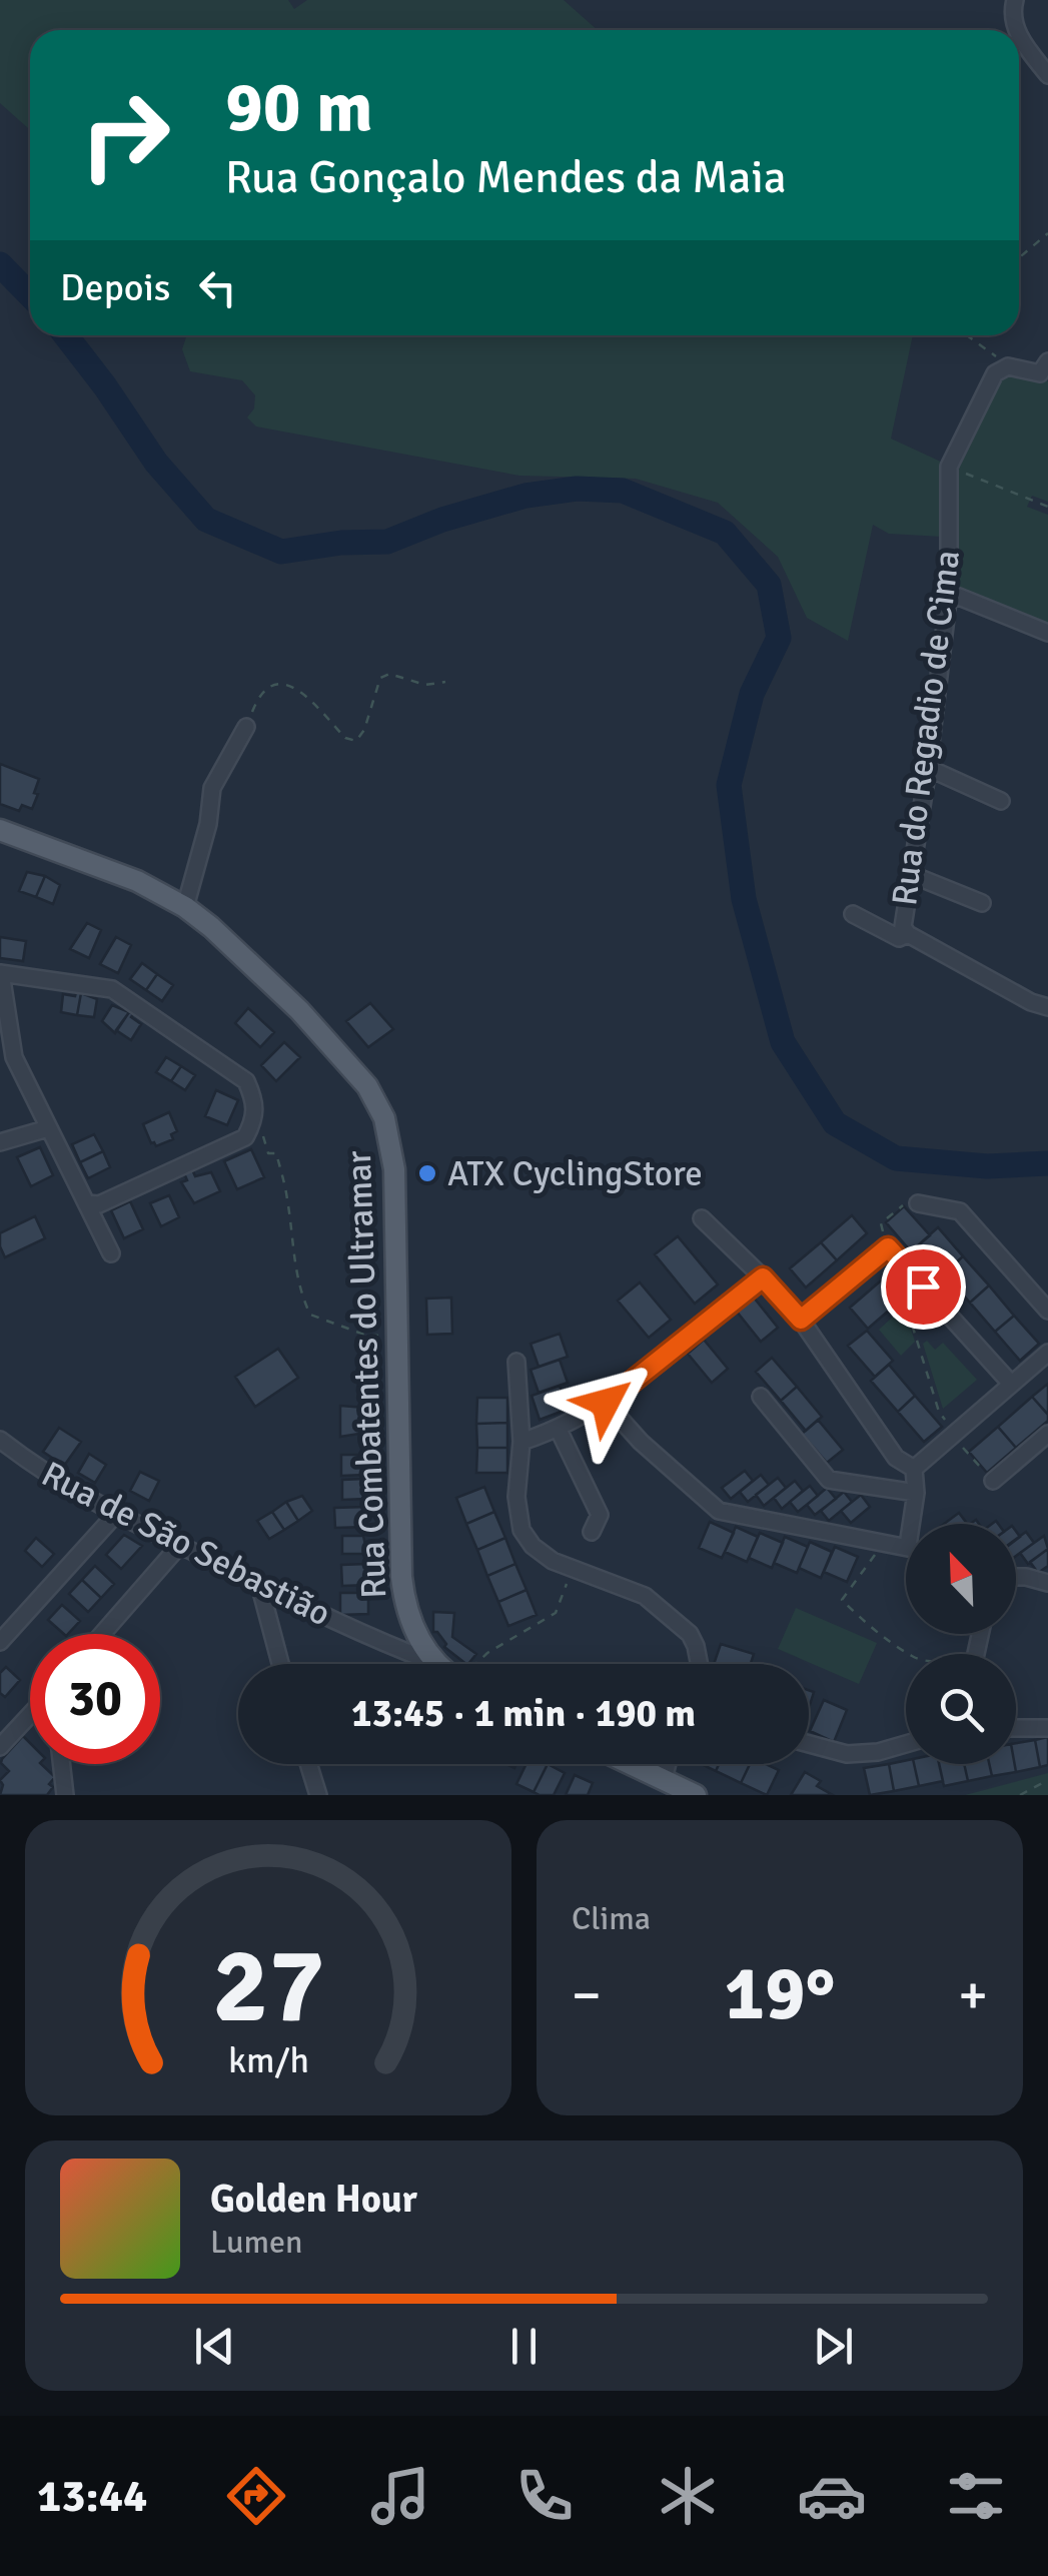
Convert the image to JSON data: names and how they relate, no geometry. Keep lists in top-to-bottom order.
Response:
{
  "streets": {
    "main road": ["Rua Combatentes do Ultramar"],
    "street": ["Rua do Regadio de Cima", "Rua de São Sebastião"]
  },
  "crossings": [
    ["Rua Combatentes do Ultramar", "Rua de São Sebastião"]
  ],
  "places": ["ATX CyclingStore"],
  "north": "top left",
  "page": {
    "turn": ["90 m", "Rua Gonçalo Mendes da Maia"],
    "then": "Depois",
    "limit": "30",
    "trip": "13:45 · 1 min · 190 m",
    "tile": "Clima",
    "heat": ["−", "19°", "+"],
    "song": ["Golden Hour", "Lumen"],
    "tabs": "13:44",
    "gauge": ["27", "km/h"]
  }
}
